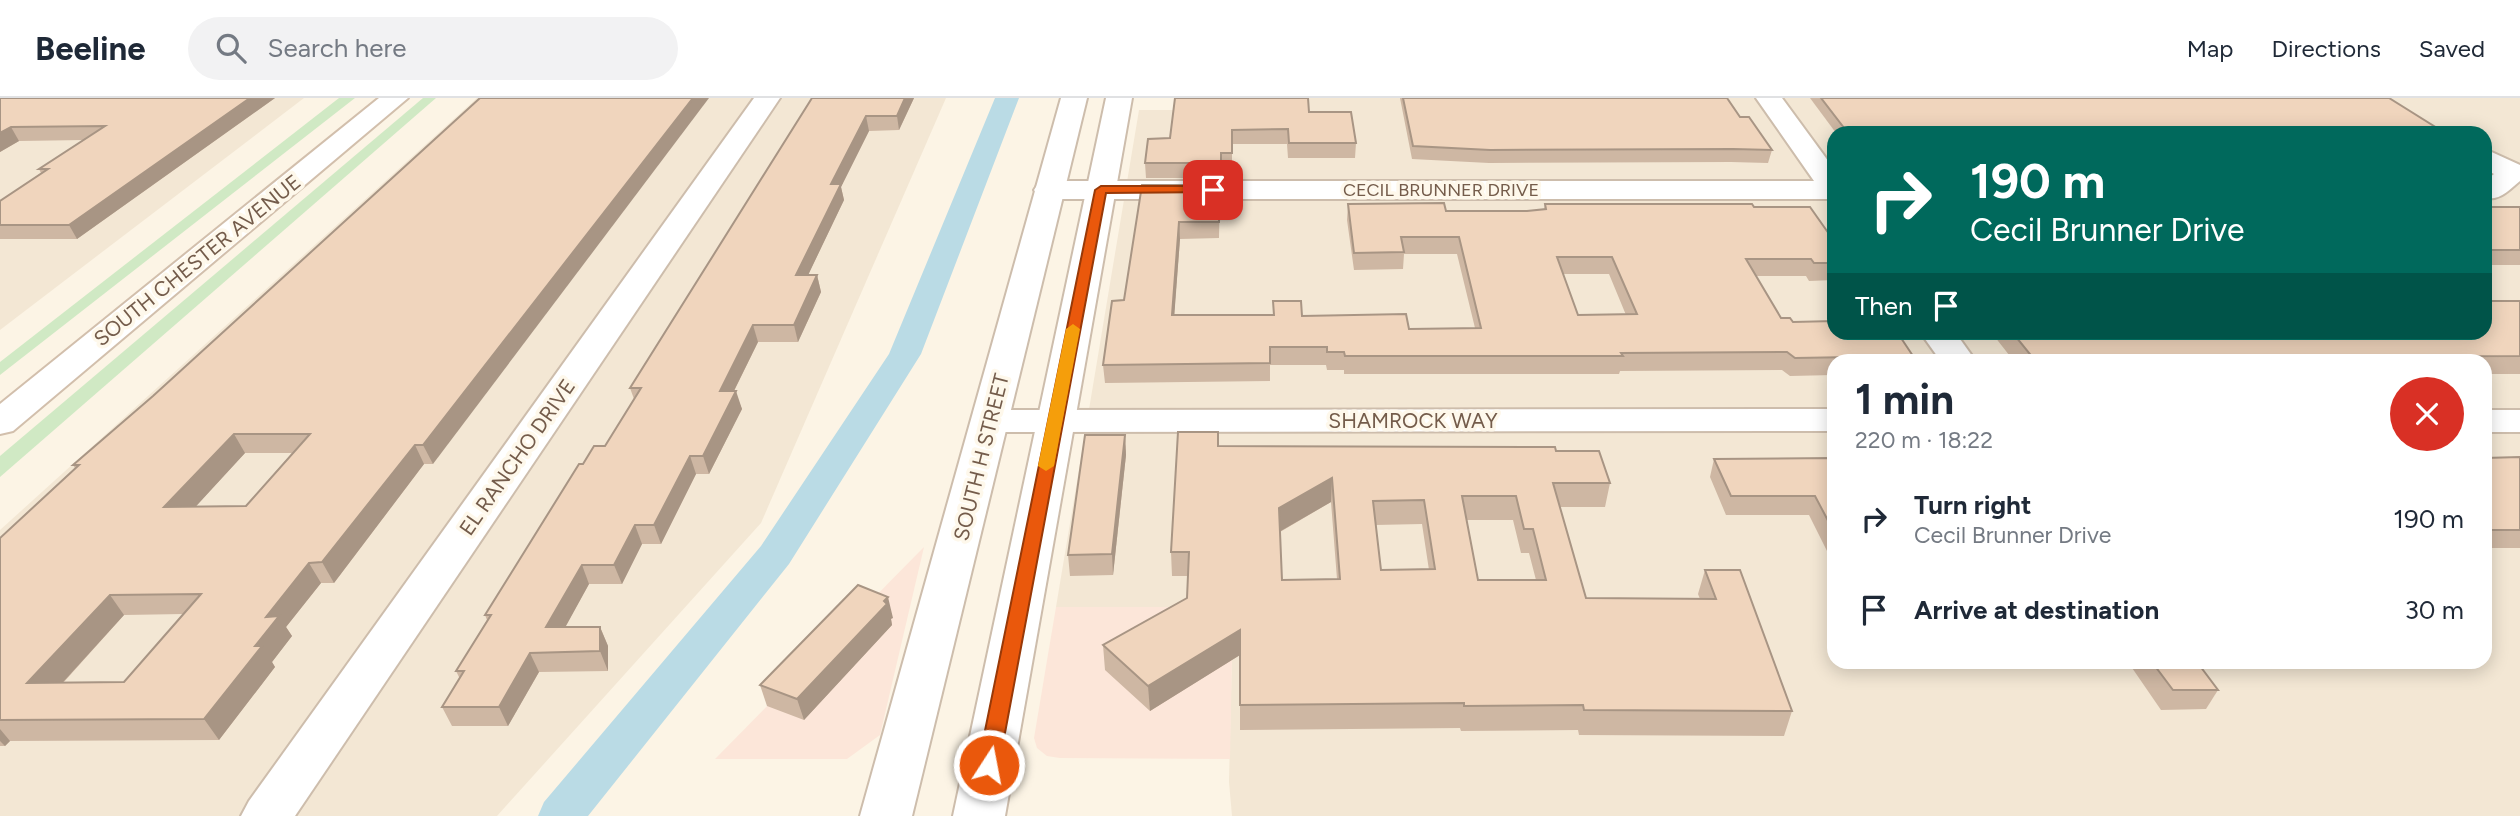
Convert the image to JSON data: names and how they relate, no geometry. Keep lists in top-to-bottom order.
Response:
{
  "streets": {
    "street": [
      "CECIL BRUNNER DRIVE",
      "SOUTH CHESTER AVENUE",
      "SHAMROCK WAY",
      "EL RANCHO DRIVE",
      "SOUTH H STREET"
    ]
  },
  "crossings": [
    ["CECIL BRUNNER DRIVE", "SOUTH H STREET"],
    ["SHAMROCK WAY", "SOUTH H STREET"]
  ],
  "page": {
    "header": "Beeline",
    "search": "Search here",
    "nav": ["Map", "Directions", "Saved"],
    "turn": ["190 m", "Cecil Brunner Drive"],
    "then": "Then",
    "heading": ["1 min", "220 m · 18:22"],
    "list": [
      {
        "name": "Turn right",
        "note": "Cecil Brunner Drive",
        "value": "190 m"
      },
      {
        "name": "Arrive at destination",
        "value": "30 m"
      }
    ]
  }
}
